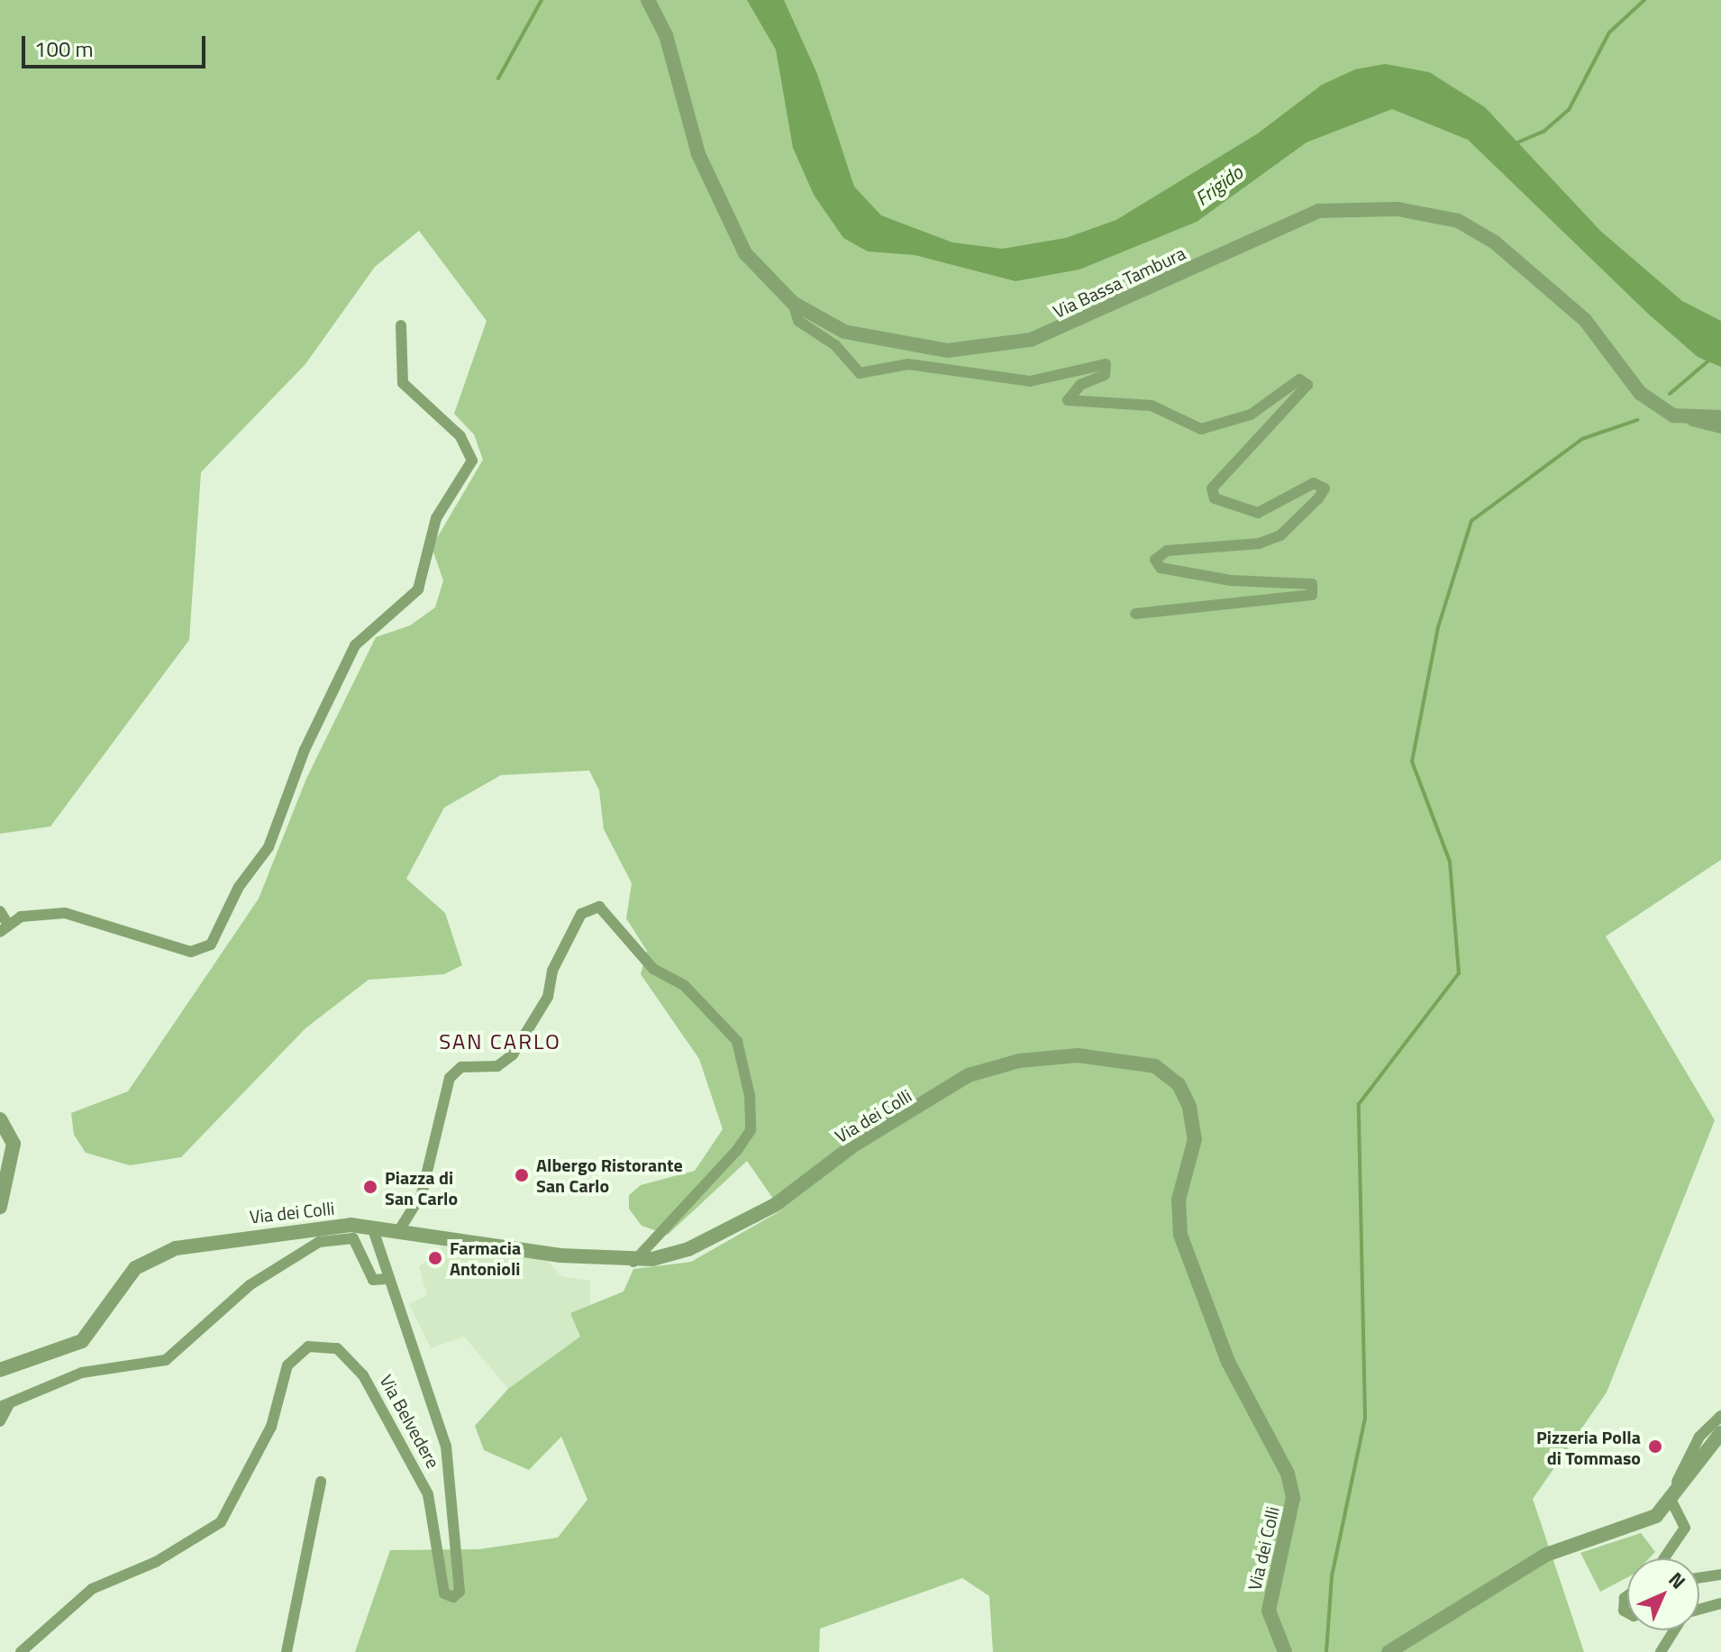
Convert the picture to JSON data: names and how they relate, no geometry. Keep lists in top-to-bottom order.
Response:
{
  "streets": {
    "street": ["Via Bassa Tambura", "Via dei Colli", "Via Belvedere"]
  },
  "crossings": [
    ["Via dei Colli", "Via Belvedere"]
  ],
  "districts": ["SAN CARLO"],
  "water": ["Frigido"],
  "places": [
    "Albergo Ristorante San Carlo",
    "Piazza di San Carlo",
    "Farmacia Antonioli",
    "Pizzeria Polla di Tommaso"
  ],
  "scale_bar": "100 m",
  "north": "top right"
}
